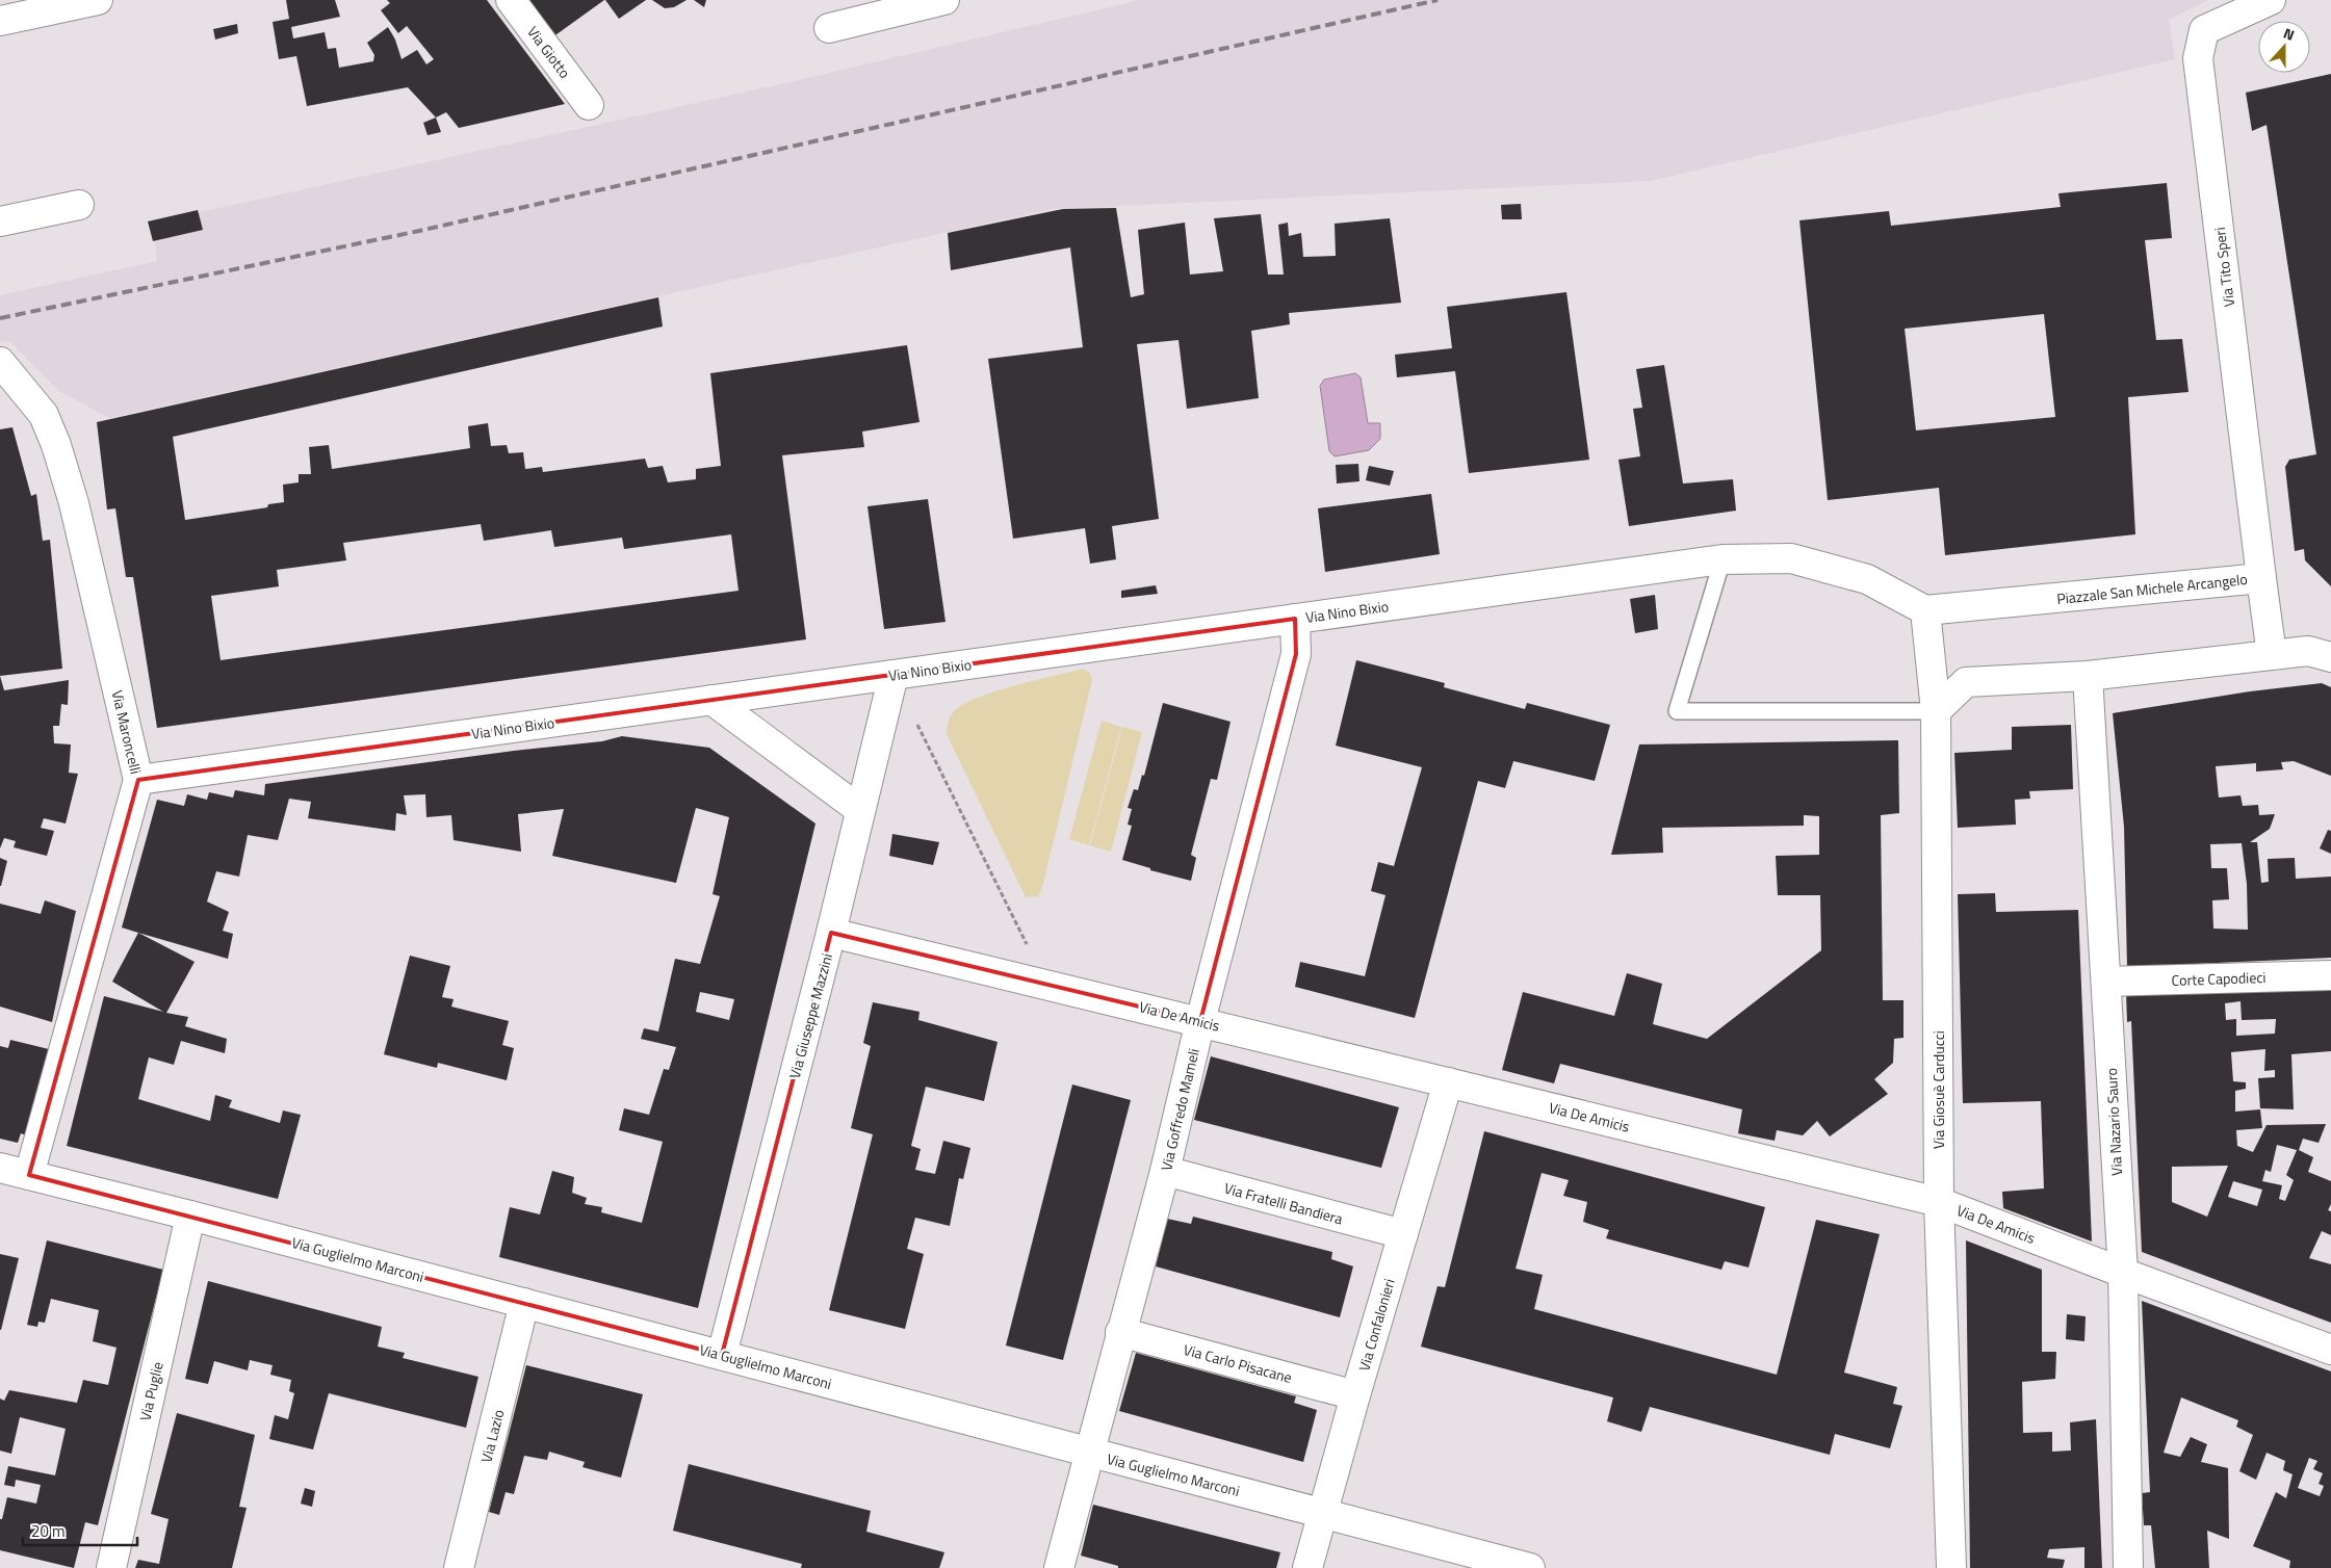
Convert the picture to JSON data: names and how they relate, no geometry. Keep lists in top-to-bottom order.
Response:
{
  "streets": {
    "street": [
      "Via Giotto",
      "Via Tito Speri",
      "Piazzale San Michele Arcangelo",
      "Via Nino Bixio",
      "Via Maroncelli",
      "Corte Capodieci",
      "Via Giuseppe Mazzini",
      "Via De Amicis",
      "Via Giosuè Carducci",
      "Via Goffredo Mameli",
      "Via Nazario Sauro",
      "Via Fratelli Bandiera",
      "Via Guglielmo Marconi",
      "Via Confalonieri",
      "Via Carlo Pisacane",
      "Via Puglie",
      "Via Lazio"
    ]
  },
  "crossings": [
    ["Via Tito Speri", "Piazzale San Michele Arcangelo"],
    ["Piazzale San Michele Arcangelo", "Via Giosuè Carducci"],
    ["Via Nino Bixio", "Via Maroncelli"],
    ["Via Nino Bixio", "Via Giuseppe Mazzini"],
    ["Via Nino Bixio", "Via Goffredo Mameli"],
    ["Via Maroncelli", "Via Guglielmo Marconi"],
    ["Corte Capodieci", "Via Nazario Sauro"],
    ["Via Giuseppe Mazzini", "Via De Amicis"],
    ["Via Giuseppe Mazzini", "Via Guglielmo Marconi"],
    ["Via De Amicis", "Via Giosuè Carducci"],
    ["Via De Amicis", "Via Goffredo Mameli"],
    ["Via De Amicis", "Via Nazario Sauro"],
    ["Via De Amicis", "Via Confalonieri"],
    ["Via Goffredo Mameli", "Via Fratelli Bandiera"],
    ["Via Goffredo Mameli", "Via Guglielmo Marconi"],
    ["Via Goffredo Mameli", "Via Carlo Pisacane"],
    ["Via Fratelli Bandiera", "Via Confalonieri"],
    ["Via Guglielmo Marconi", "Via Confalonieri"],
    ["Via Guglielmo Marconi", "Via Puglie"],
    ["Via Guglielmo Marconi", "Via Lazio"],
    ["Via Confalonieri", "Via Carlo Pisacane"]
  ],
  "scale_bar": "20 m",
  "north": "top"
}
